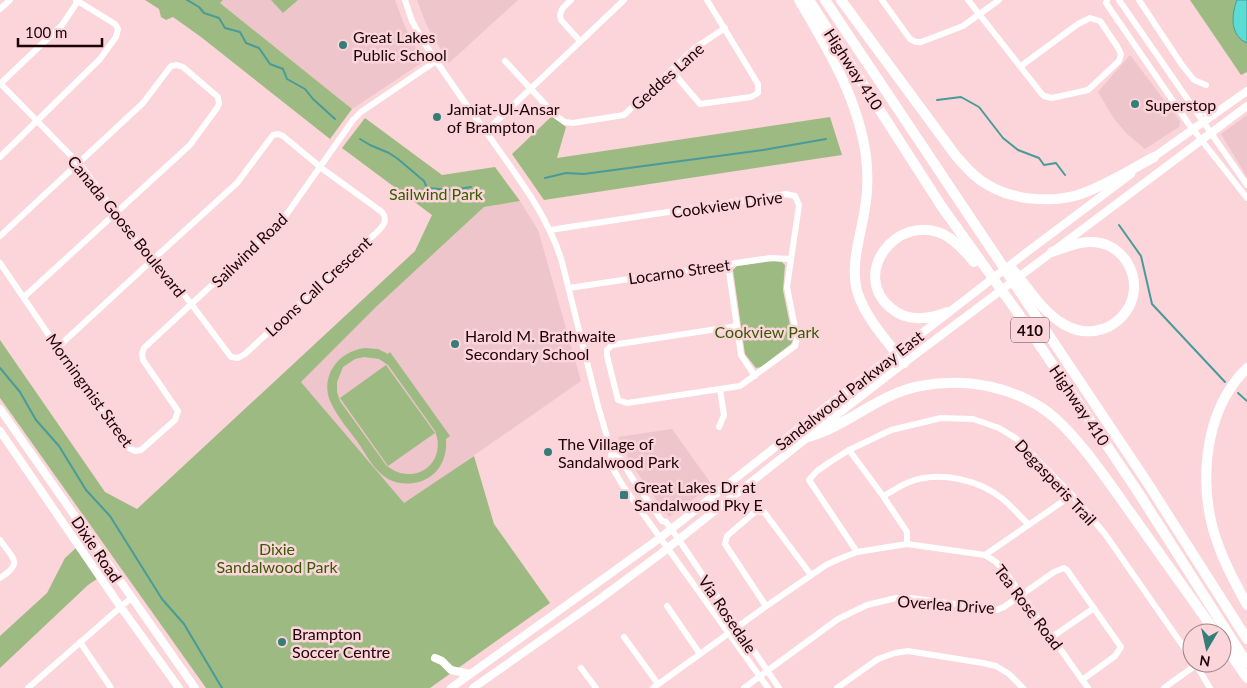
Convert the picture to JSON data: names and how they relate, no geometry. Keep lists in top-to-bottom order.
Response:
{
  "streets": {
    "highway": ["Highway 410", "410"],
    "main road": ["Sandalwood Parkway East", "Dixie Road"],
    "street": [
      "Geddes Lane",
      "Cookview Drive",
      "Canada Goose Boulevard",
      "Sailwind Road",
      "Locarno Street",
      "Loons Call Crescent",
      "Morningmist Street",
      "Degasperis Trail",
      "Overlea Drive",
      "Tea Rose Road",
      "Via Rosedale"
    ]
  },
  "crossings": [
    ["Cookview Drive", "Locarno Street"],
    ["Cookview Drive", "Via Rosedale"],
    ["Canada Goose Boulevard", "Sailwind Road"],
    ["Canada Goose Boulevard", "Loons Call Crescent"],
    ["Canada Goose Boulevard", "Morningmist Street"],
    ["Sailwind Road", "Loons Call Crescent"],
    ["Sailwind Road", "Morningmist Street"],
    ["Sailwind Road", "Via Rosedale"],
    ["Locarno Street", "Via Rosedale"],
    ["Loons Call Crescent", "Morningmist Street"],
    ["Sandalwood Parkway East", "Via Rosedale"],
    ["Degasperis Trail", "Tea Rose Road"],
    ["Overlea Drive", "Tea Rose Road"],
    ["Overlea Drive", "Via Rosedale"],
    ["Tea Rose Road", "Via Rosedale"]
  ],
  "parks": ["Sailwind Park", "Cookview Park", "Dixie Sandalwood Park"],
  "places": {
    "other": [
      "Great Lakes Public School",
      "Superstop",
      "Jamiat-Ul-Ansar of Brampton",
      "Harold M. Brathwaite Secondary School",
      "The Village of Sandalwood Park",
      "Brampton Soccer Centre"
    ],
    "transit": ["Great Lakes Dr at Sandalwood Pky E"]
  },
  "scale_bar": "100 m",
  "north": "bottom"
}
